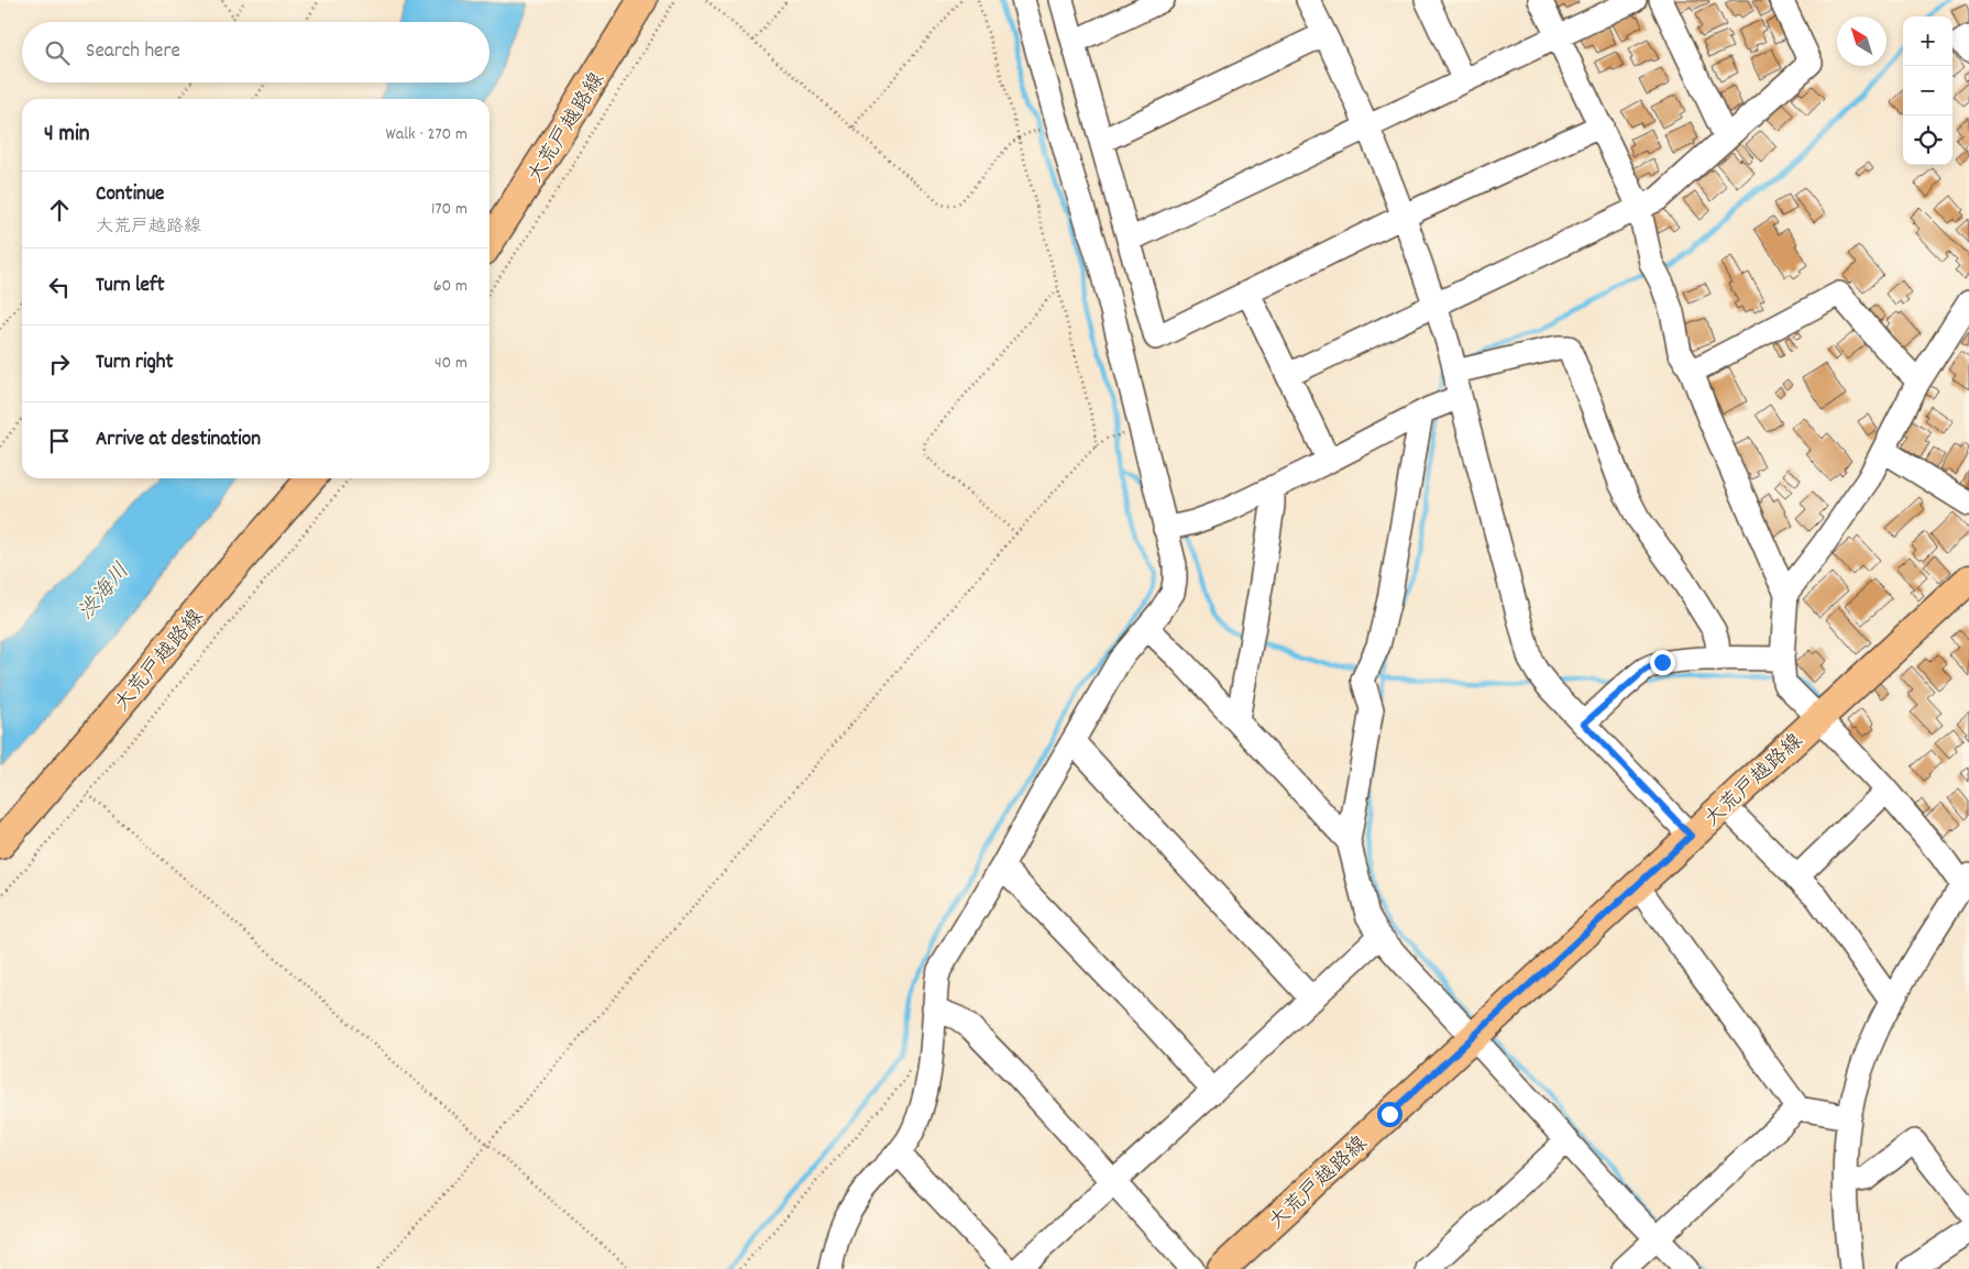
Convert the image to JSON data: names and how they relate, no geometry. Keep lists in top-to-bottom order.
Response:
{
  "streets": {
    "main road": ["大荒戸越路線"]
  },
  "water": ["渋海川"],
  "north": "top left",
  "page": {
    "map_buttons": ["+", "−"],
    "search": "Search here",
    "heading": ["4 min", "Walk · 270 m"],
    "list": [
      ["Continue", "大荒戸越路線", "170 m"],
      ["Turn left", "60 m"],
      ["Turn right", "40 m"],
      "Arrive at destination"
    ]
  }
}
